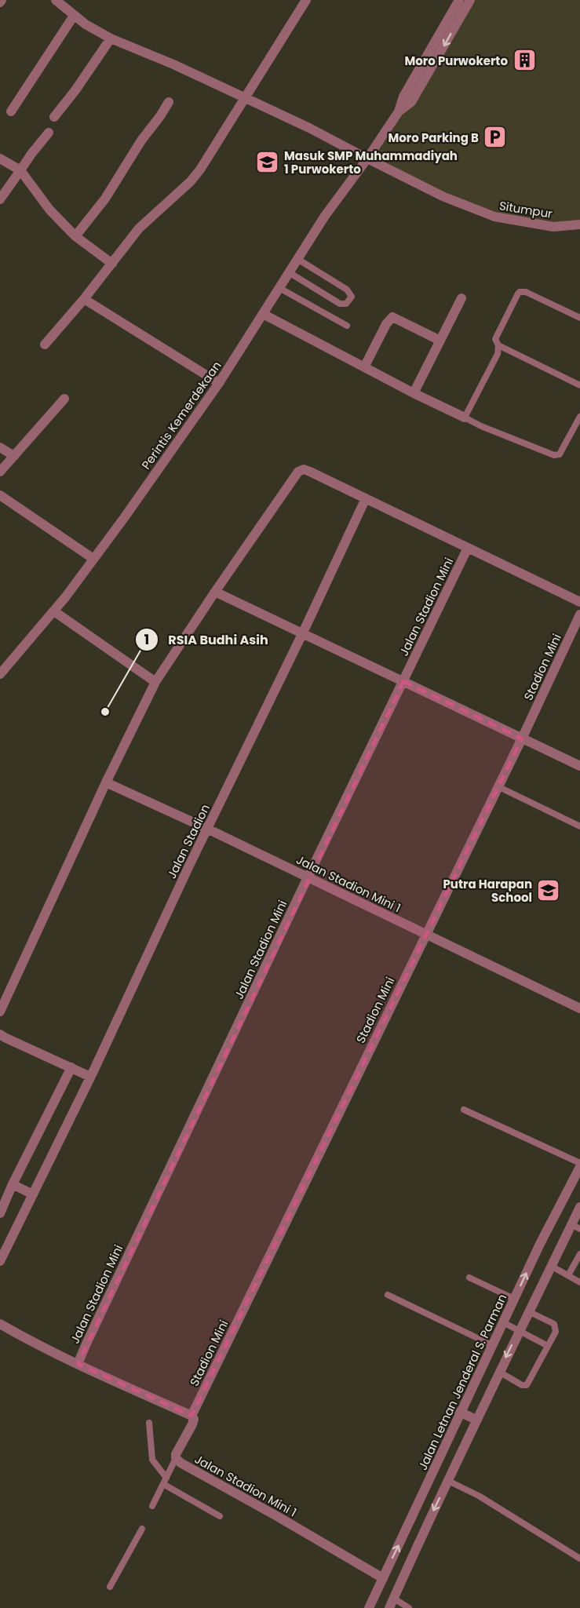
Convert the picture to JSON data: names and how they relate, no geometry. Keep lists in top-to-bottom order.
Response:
{
  "streets": {
    "street": [
      "Situmpur",
      "Perintis Kemerdekaan",
      "Jalan Stadion Mini",
      "Stadion Mini",
      "Jalan Stadion",
      "Jalan Stadion Mini 1",
      "Jalan Letnan Jenderal S. Parman"
    ]
  },
  "crossings": [
    ["Situmpur", "Perintis Kemerdekaan"],
    ["Jalan Stadion Mini", "Jalan Stadion Mini 1"],
    ["Stadion Mini", "Jalan Stadion Mini 1"],
    ["Jalan Stadion", "Jalan Stadion Mini 1"],
    ["Jalan Stadion Mini 1", "Jalan Letnan Jenderal S. Parman"]
  ],
  "places": {
    "building": ["Moro Purwokerto"],
    "parking": ["Moro Parking B"],
    "school or university": ["Masuk SMP Muhammadiyah 1 Purwokerto", "Putra Harapan School"],
    "other": ["RSIA Budhi Asih"]
  }
}
